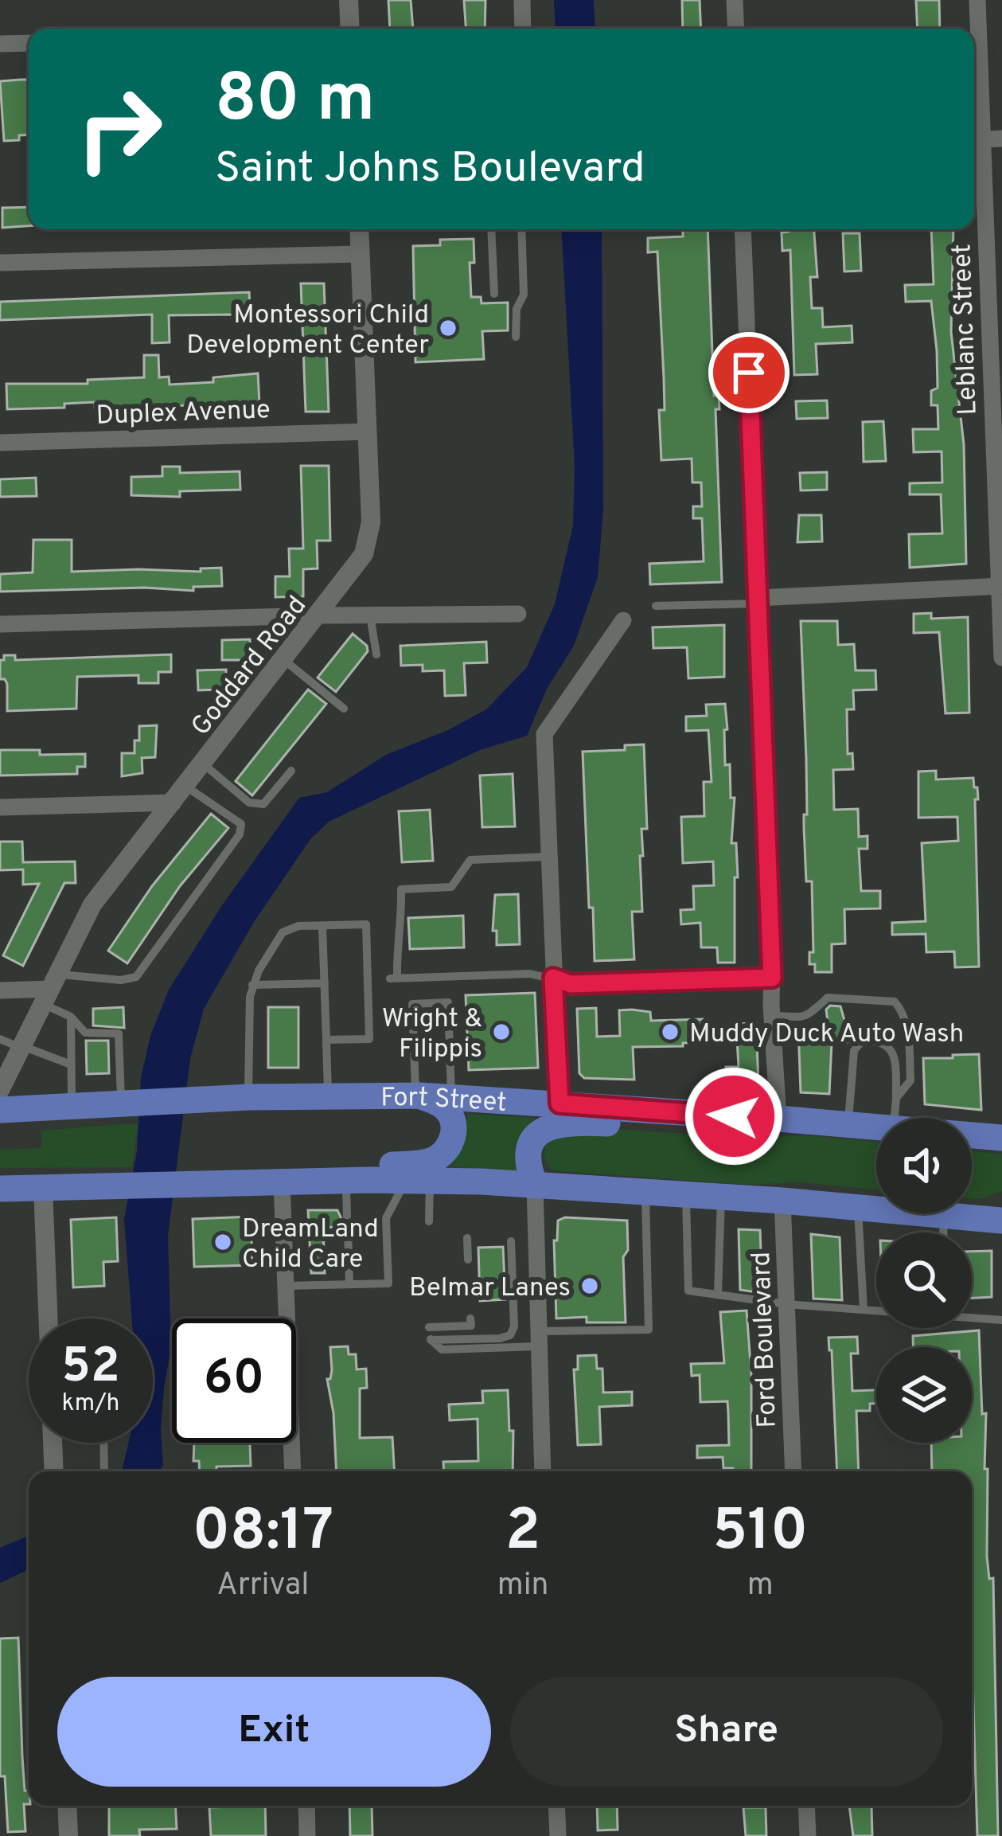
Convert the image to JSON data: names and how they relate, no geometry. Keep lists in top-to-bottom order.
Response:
{
  "streets": {
    "main road": ["Fort Street"],
    "street": [
      "Leblanc Street",
      "Duplex Avenue",
      "Goddard Road",
      "Ford Boulevard"
    ]
  },
  "crossings": [
    ["Duplex Avenue", "Goddard Road"]
  ],
  "places": [
    "Montessori Child Development Center",
    "Wright & Filippis",
    "Muddy Duck Auto Wash",
    "DreamLand Child Care",
    "Belmar Lanes"
  ],
  "page": {
    "turn": ["80 m", "Saint Johns Boulevard"],
    "speed": "52 km/h",
    "limit": "60",
    "eta": [
      "08:17",
      "Arrival",
      "2",
      "min",
      "510",
      "m"
    ],
    "buttons": ["Exit", "Share"]
  }
}
